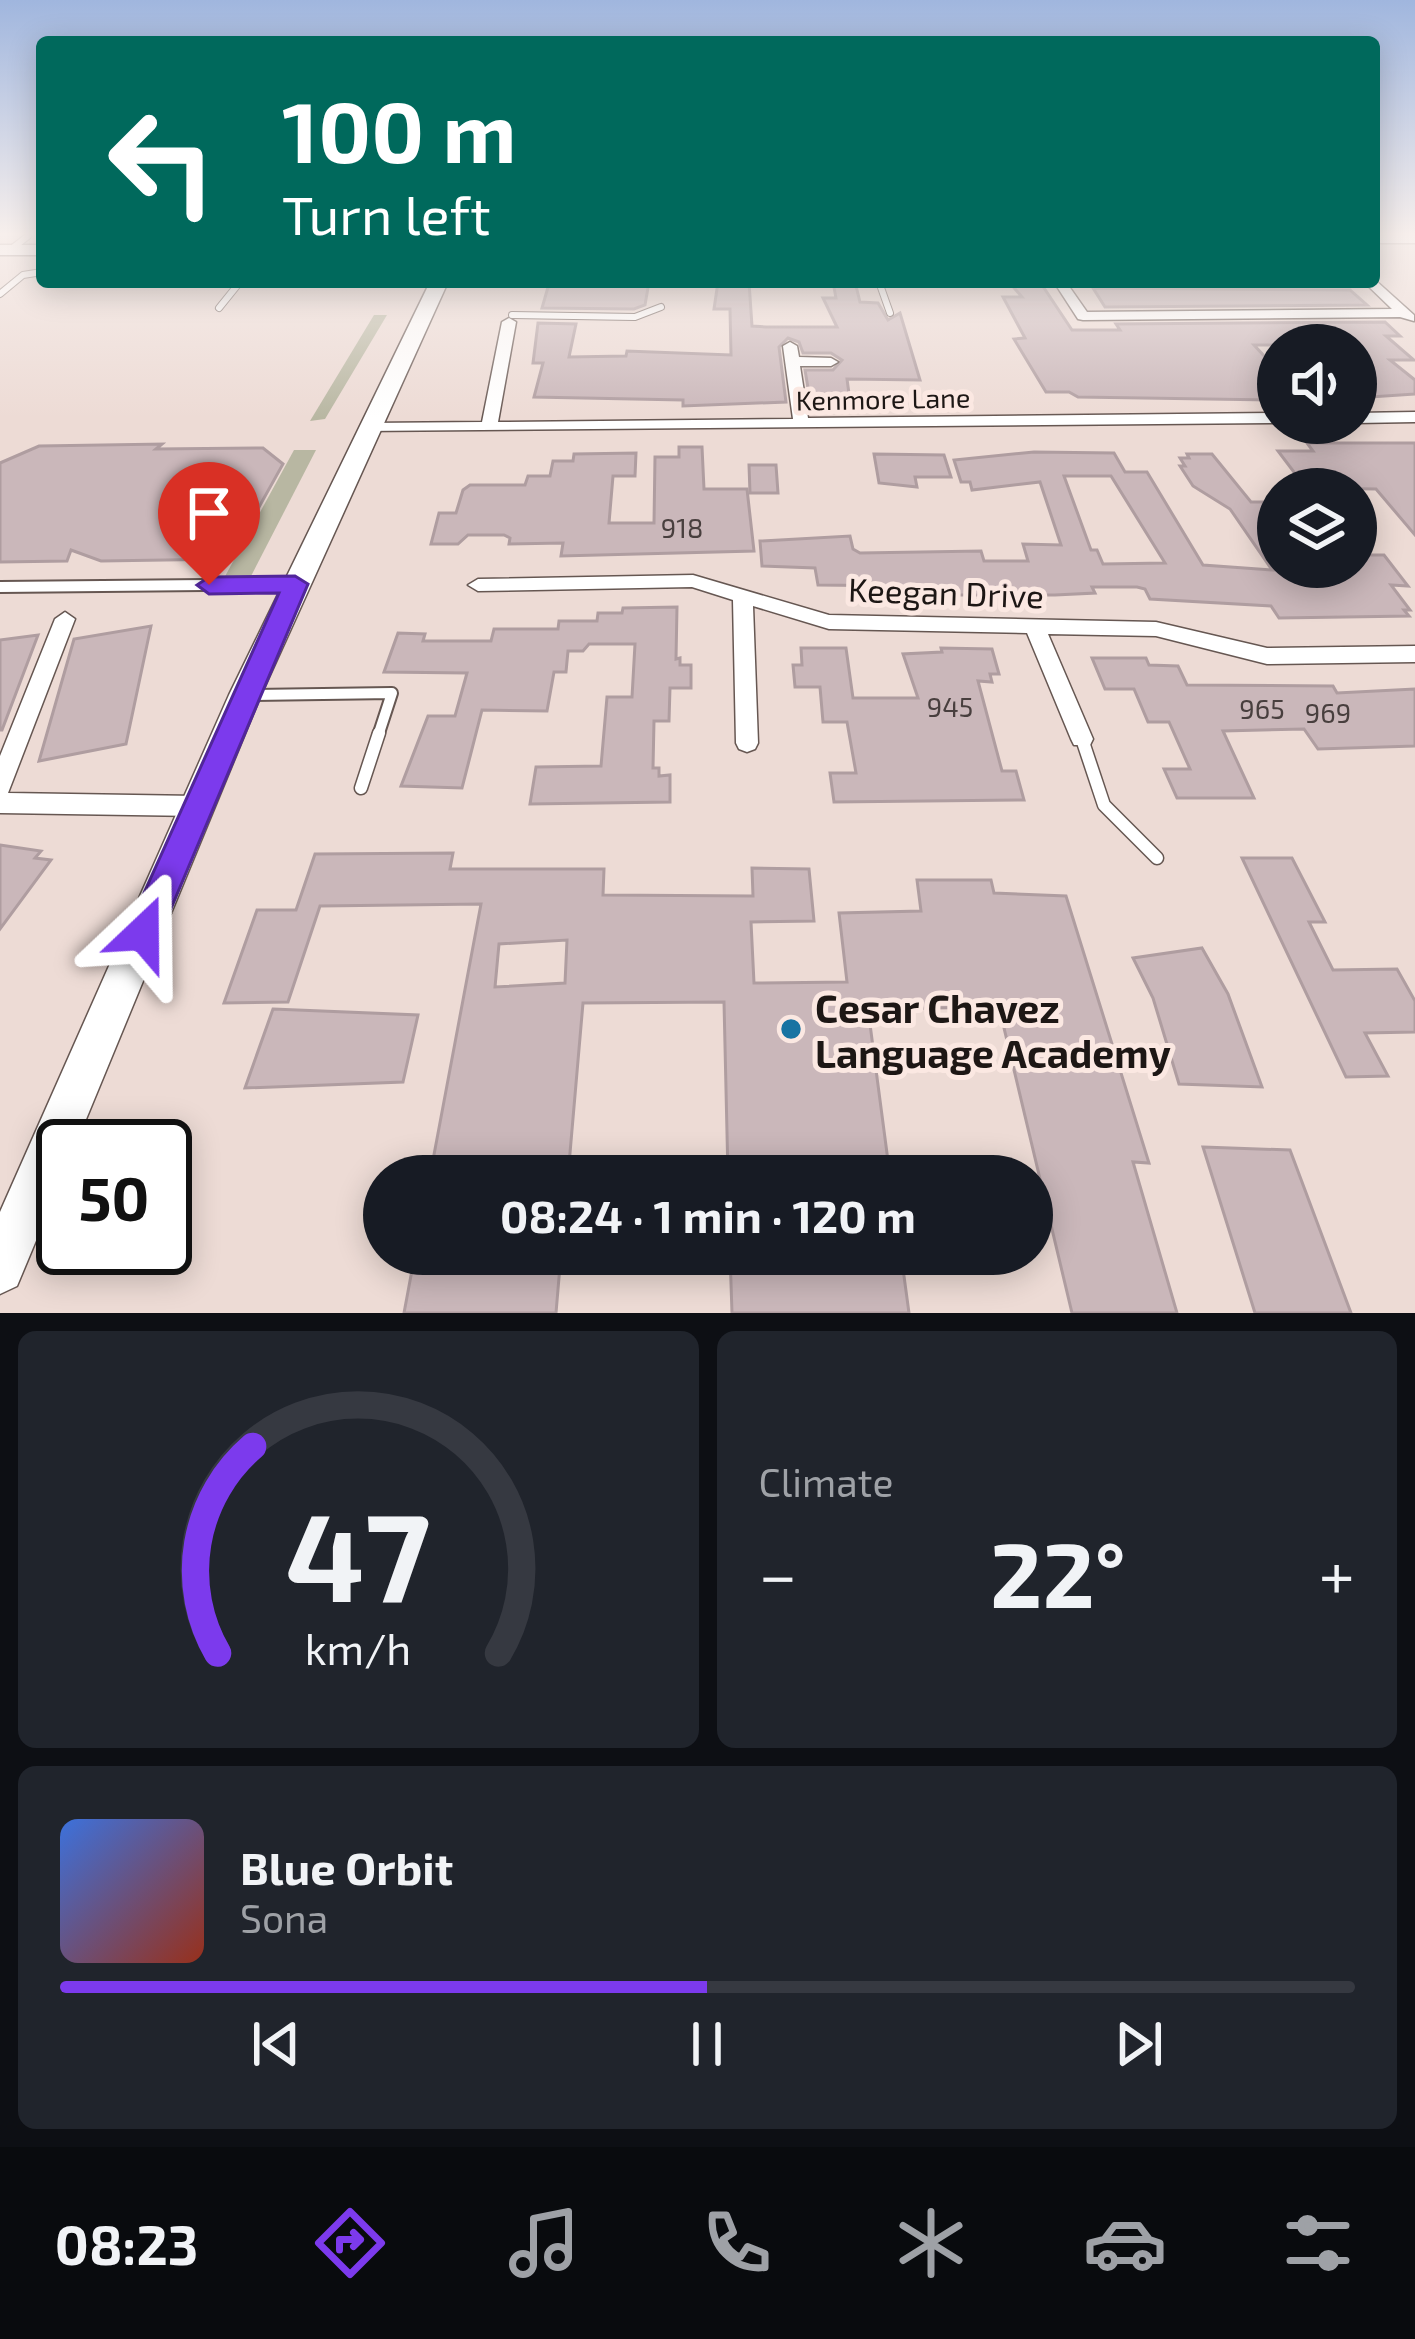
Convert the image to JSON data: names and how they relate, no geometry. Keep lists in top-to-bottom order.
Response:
{
  "streets": {
    "street": ["Kenmore Lane", "Keegan Drive"]
  },
  "places": ["Cesar Chavez Language Academy"],
  "house_numbers": [
    "918",
    "945",
    "965",
    "969"
  ],
  "page": {
    "turn": ["100 m", "Turn left"],
    "limit": "50",
    "trip": "08:24 · 1 min · 120 m",
    "tile": "Climate",
    "heat": ["−", "22°", "+"],
    "song": ["Blue Orbit", "Sona"],
    "tabs": "08:23",
    "gauge": ["47", "km/h"]
  }
}
